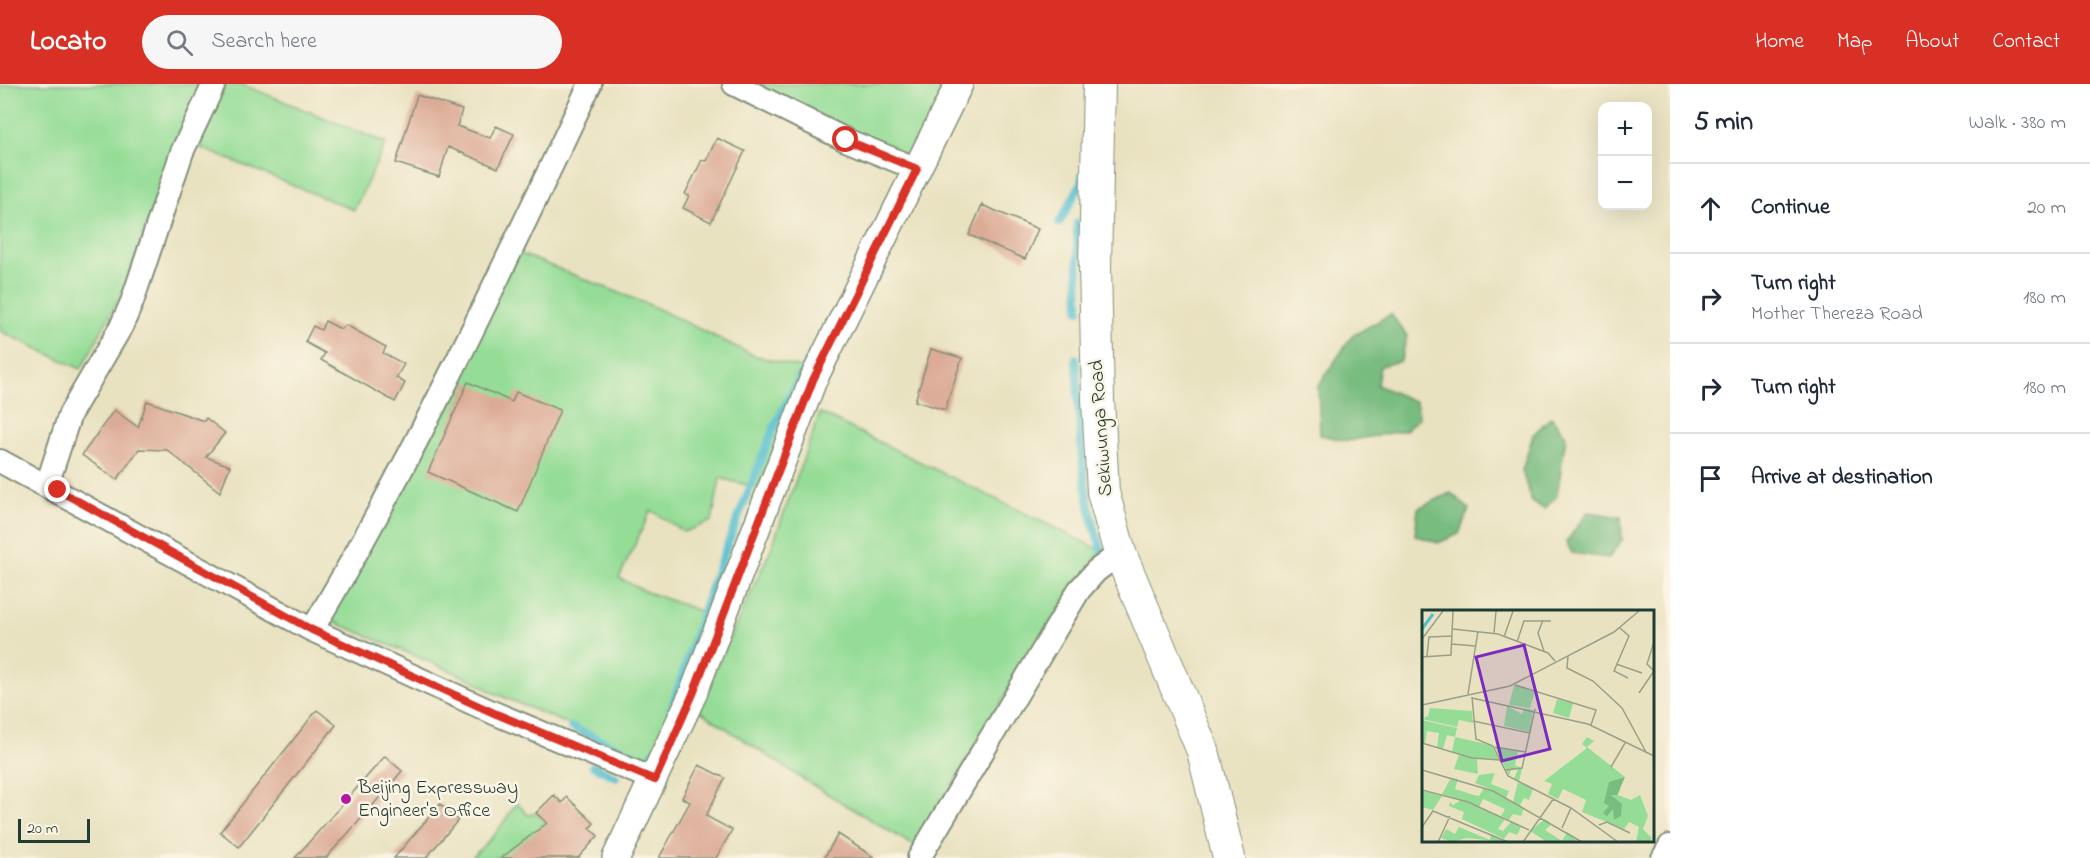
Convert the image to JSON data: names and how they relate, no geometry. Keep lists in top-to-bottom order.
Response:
{
  "streets": {
    "main road": ["Sekiwunga Road"]
  },
  "places": ["Beijing Expressway Engineer's Office"],
  "scale_bar": "20 m",
  "page": {
    "header": "Locato",
    "search": "Search here",
    "nav": [
      "Home",
      "Map",
      "About",
      "Contact"
    ],
    "heading": ["5 min", "Walk · 380 m"],
    "map_buttons": ["+", "−"],
    "list": [
      ["Continue", "20 m"],
      ["Turn right", "Mother Thereza Road", "180 m"],
      ["Turn right", "180 m"],
      "Arrive at destination"
    ],
    "scale": "20 m"
  }
}
